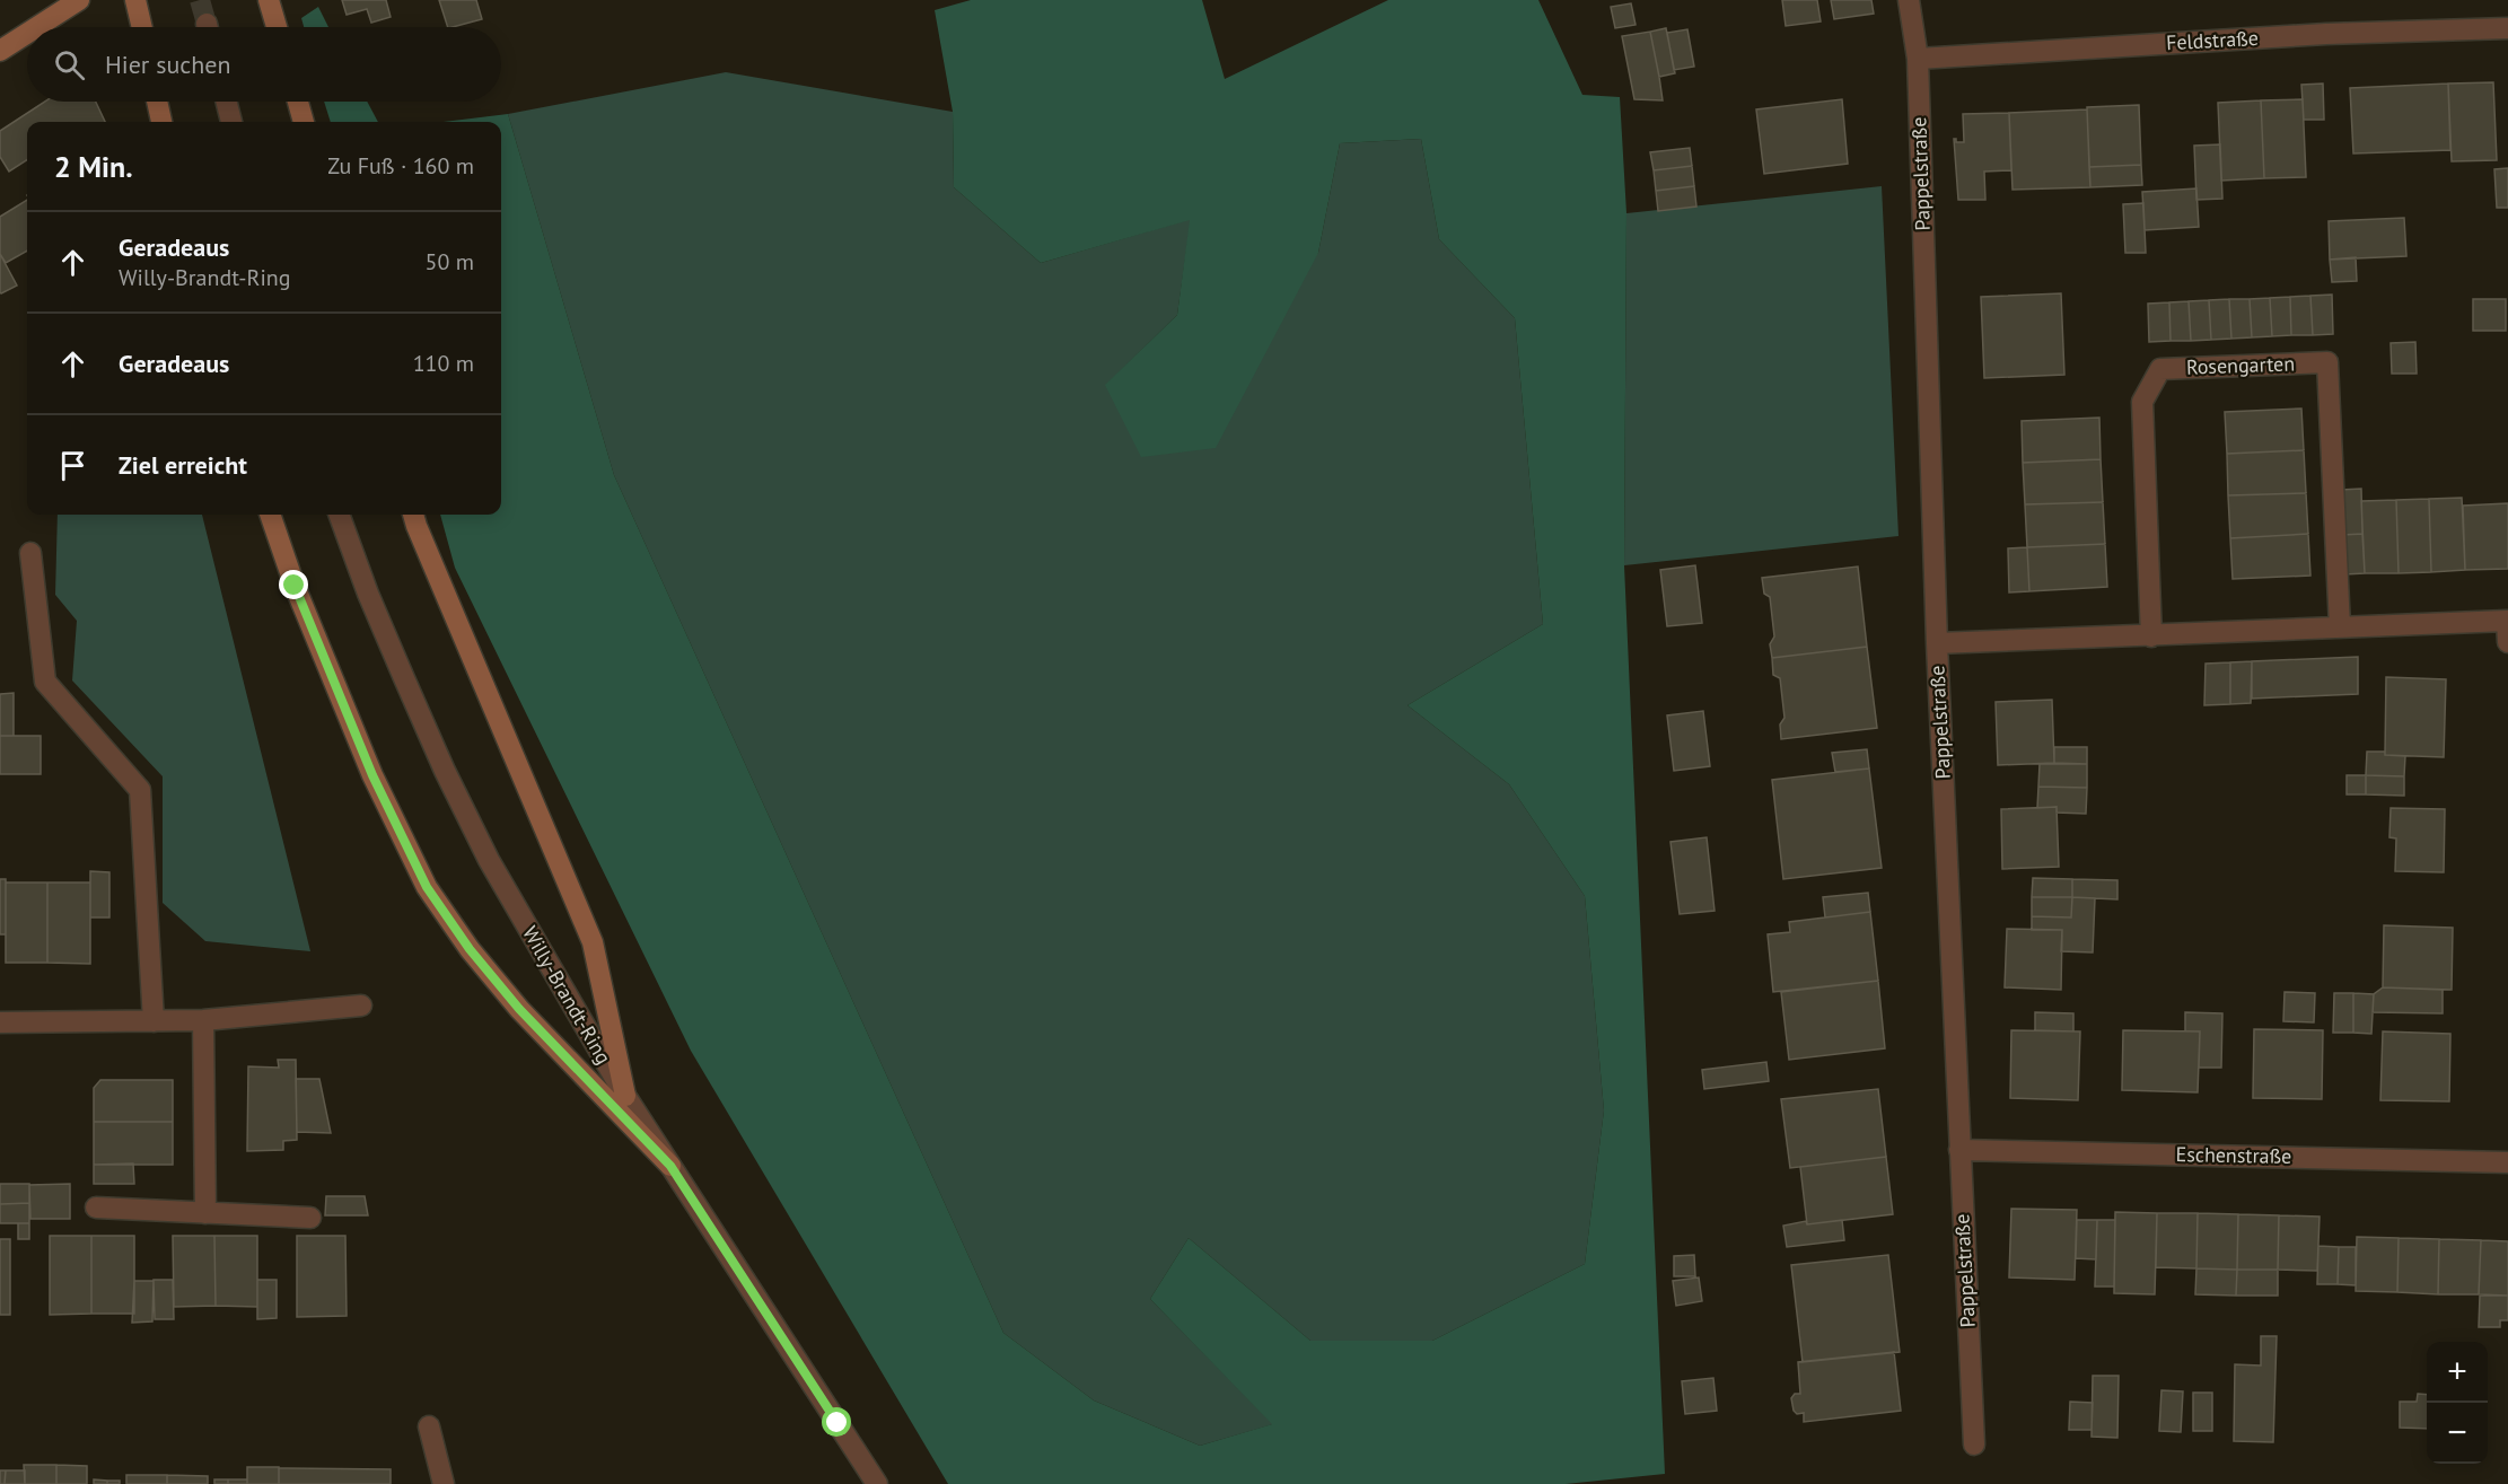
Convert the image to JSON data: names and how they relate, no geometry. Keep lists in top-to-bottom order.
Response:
{
  "streets": {
    "street": [
      "Feldstraße",
      "Pappelstraße",
      "Rosengarten",
      "Willy-Brandt-Ring",
      "Eschenstraße"
    ]
  },
  "crossings": [
    ["Feldstraße", "Pappelstraße"],
    ["Pappelstraße", "Eschenstraße"]
  ],
  "page": {
    "search": "Hier suchen",
    "heading": ["2 Min.", "Zu Fuß · 160 m"],
    "list": [
      ["Geradeaus", "Willy-Brandt-Ring", "50 m"],
      ["Geradeaus", "110 m"],
      "Ziel erreicht"
    ],
    "map_buttons": ["+", "−"]
  }
}
